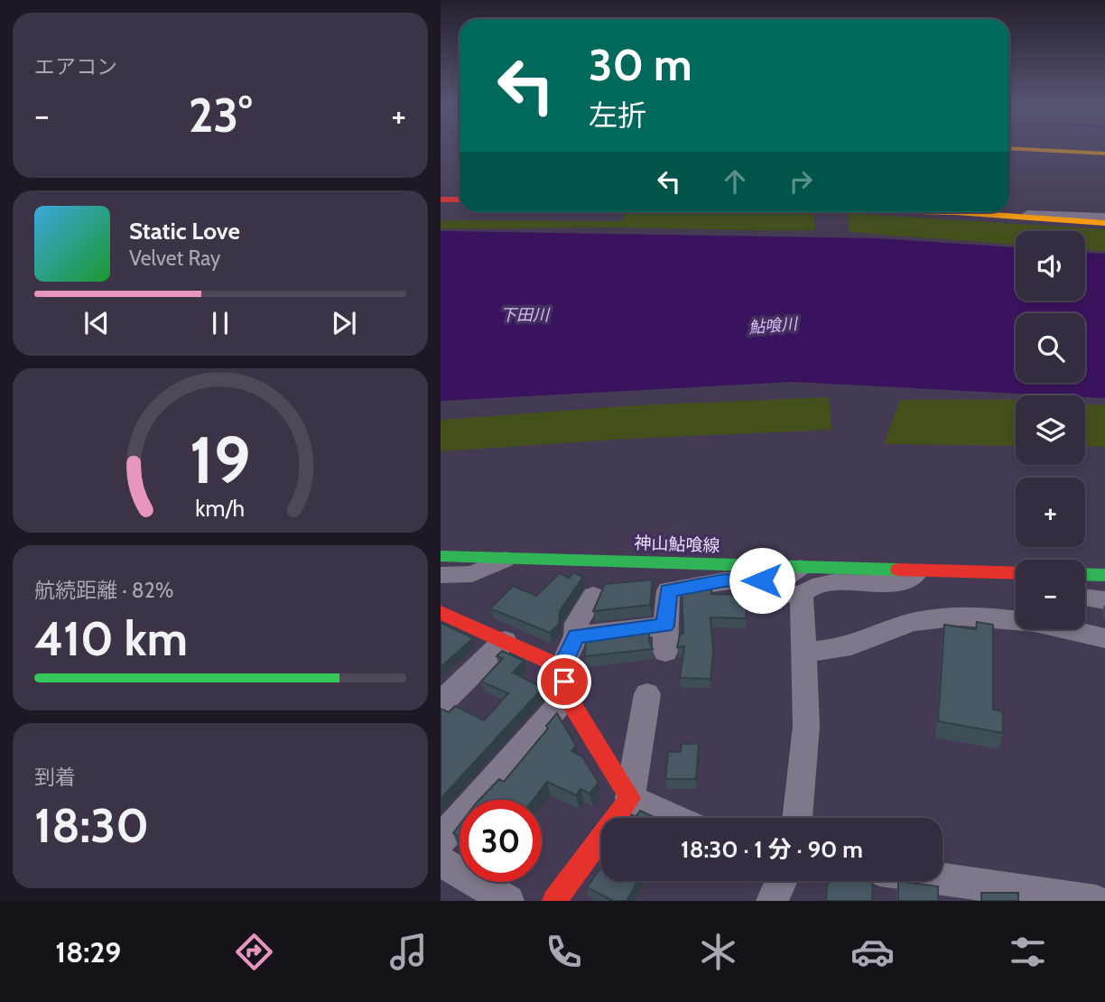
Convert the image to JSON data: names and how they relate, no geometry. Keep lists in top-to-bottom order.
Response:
{
  "streets": {
    "main road": ["神山鮎喰線"]
  },
  "water": ["下田川", "鮎喰川"],
  "page": {
    "tile": [
      "エアコン",
      ["航続距離 · 82%", "410 km"],
      ["到着", "18:30"]
    ],
    "turn": ["30 m", "左折"],
    "heat": ["−", "23°", "+"],
    "song": ["Static Love", "Velvet Ray"],
    "map_buttons": ["+", "−"],
    "limit": "30",
    "trip": "18:30 · 1 分 · 90 m",
    "tabs": "18:29",
    "gauge": ["19", "km/h"]
  }
}
